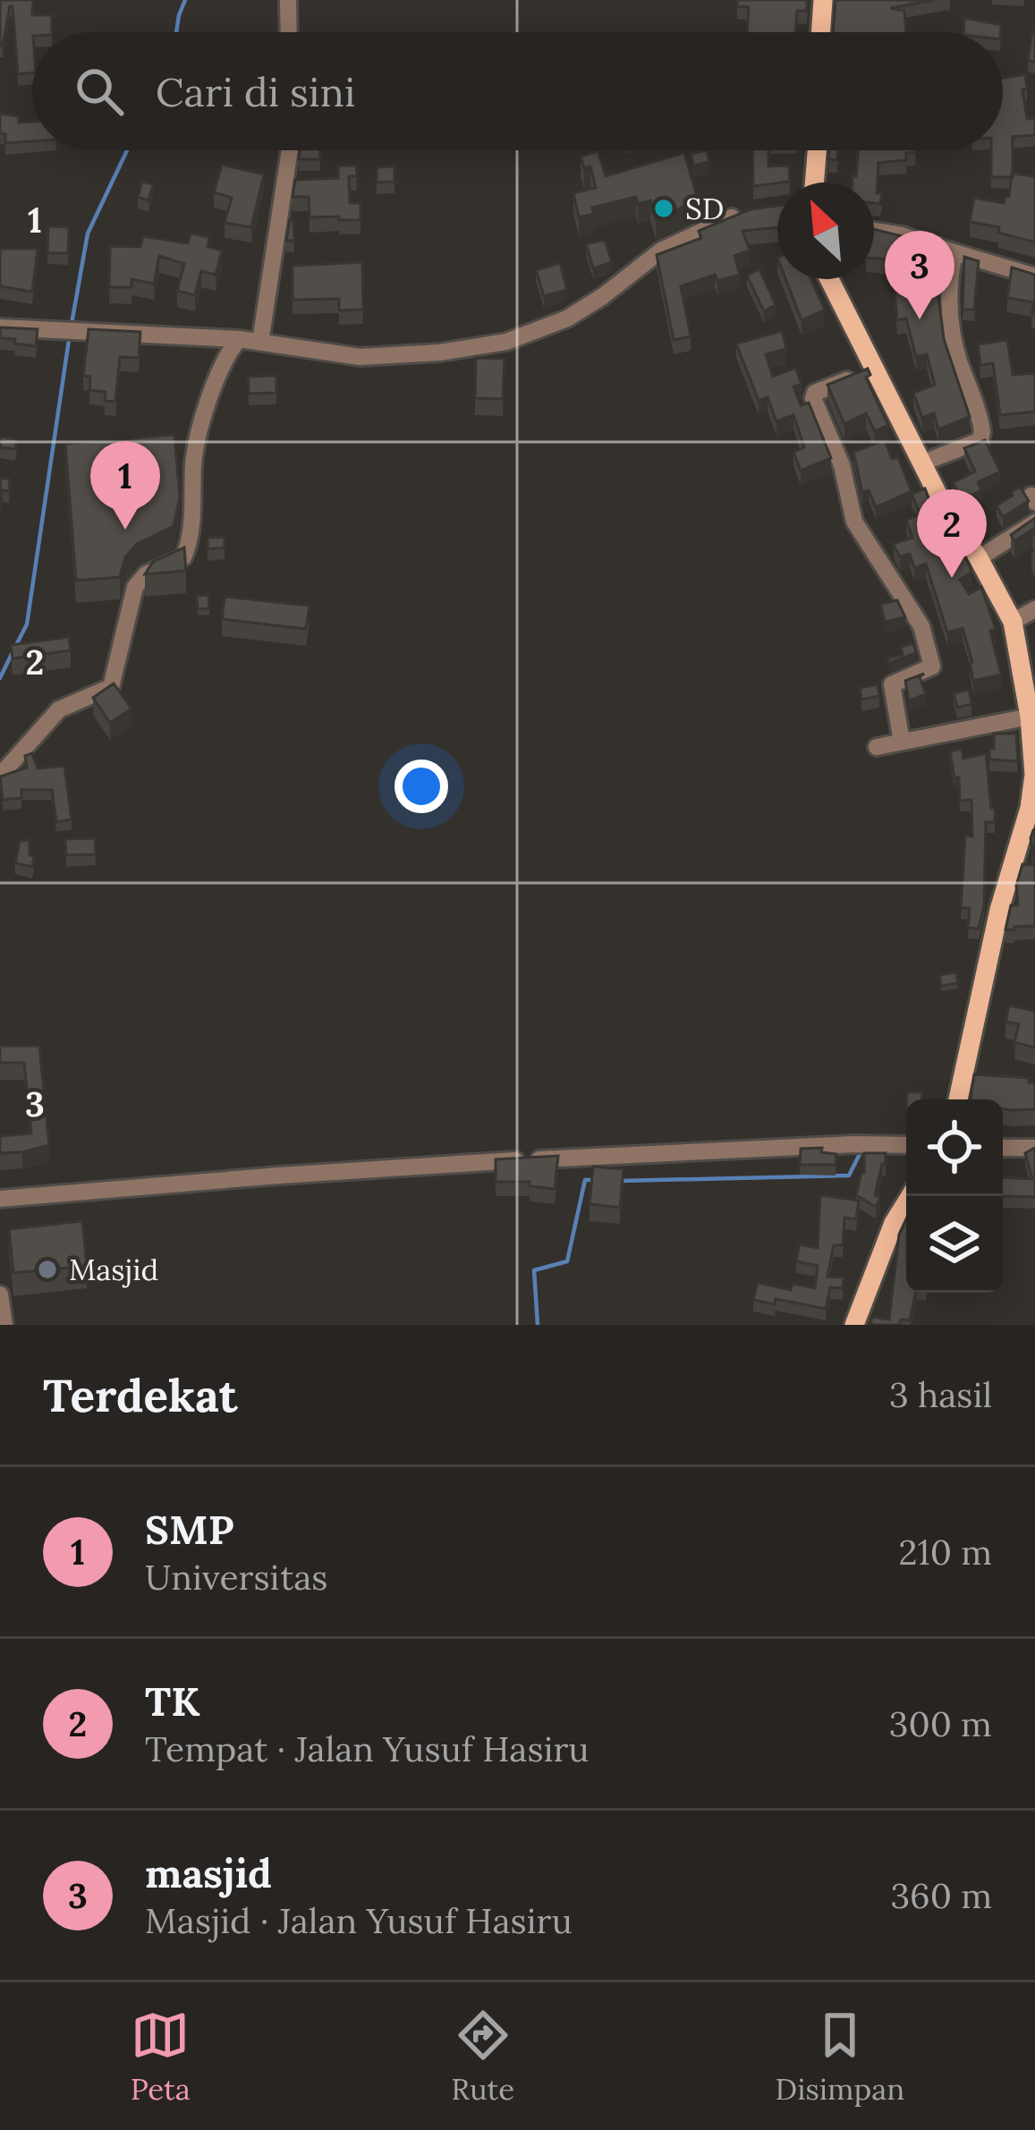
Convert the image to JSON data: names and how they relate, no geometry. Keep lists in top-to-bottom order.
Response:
{
  "places": ["SD", "Masjid"],
  "north": "top left",
  "page": {
    "search": "Cari di sini",
    "pins": ["3", "1", "2"],
    "heading": ["Terdekat", "3 hasil"],
    "list": [
      {
        "mark": "1",
        "name": "SMP",
        "note": "Universitas",
        "value": "210 m"
      },
      {
        "mark": "2",
        "name": "TK",
        "note": "Tempat · Jalan Yusuf Hasiru",
        "value": "300 m"
      },
      {
        "mark": "3",
        "name": "masjid",
        "note": "Masjid · Jalan Yusuf Hasiru",
        "value": "360 m"
      }
    ],
    "nav": ["Peta", "Rute", "Disimpan"]
  },
  "grid": {
    "rows": ["1", "2", "3"]
  }
}
